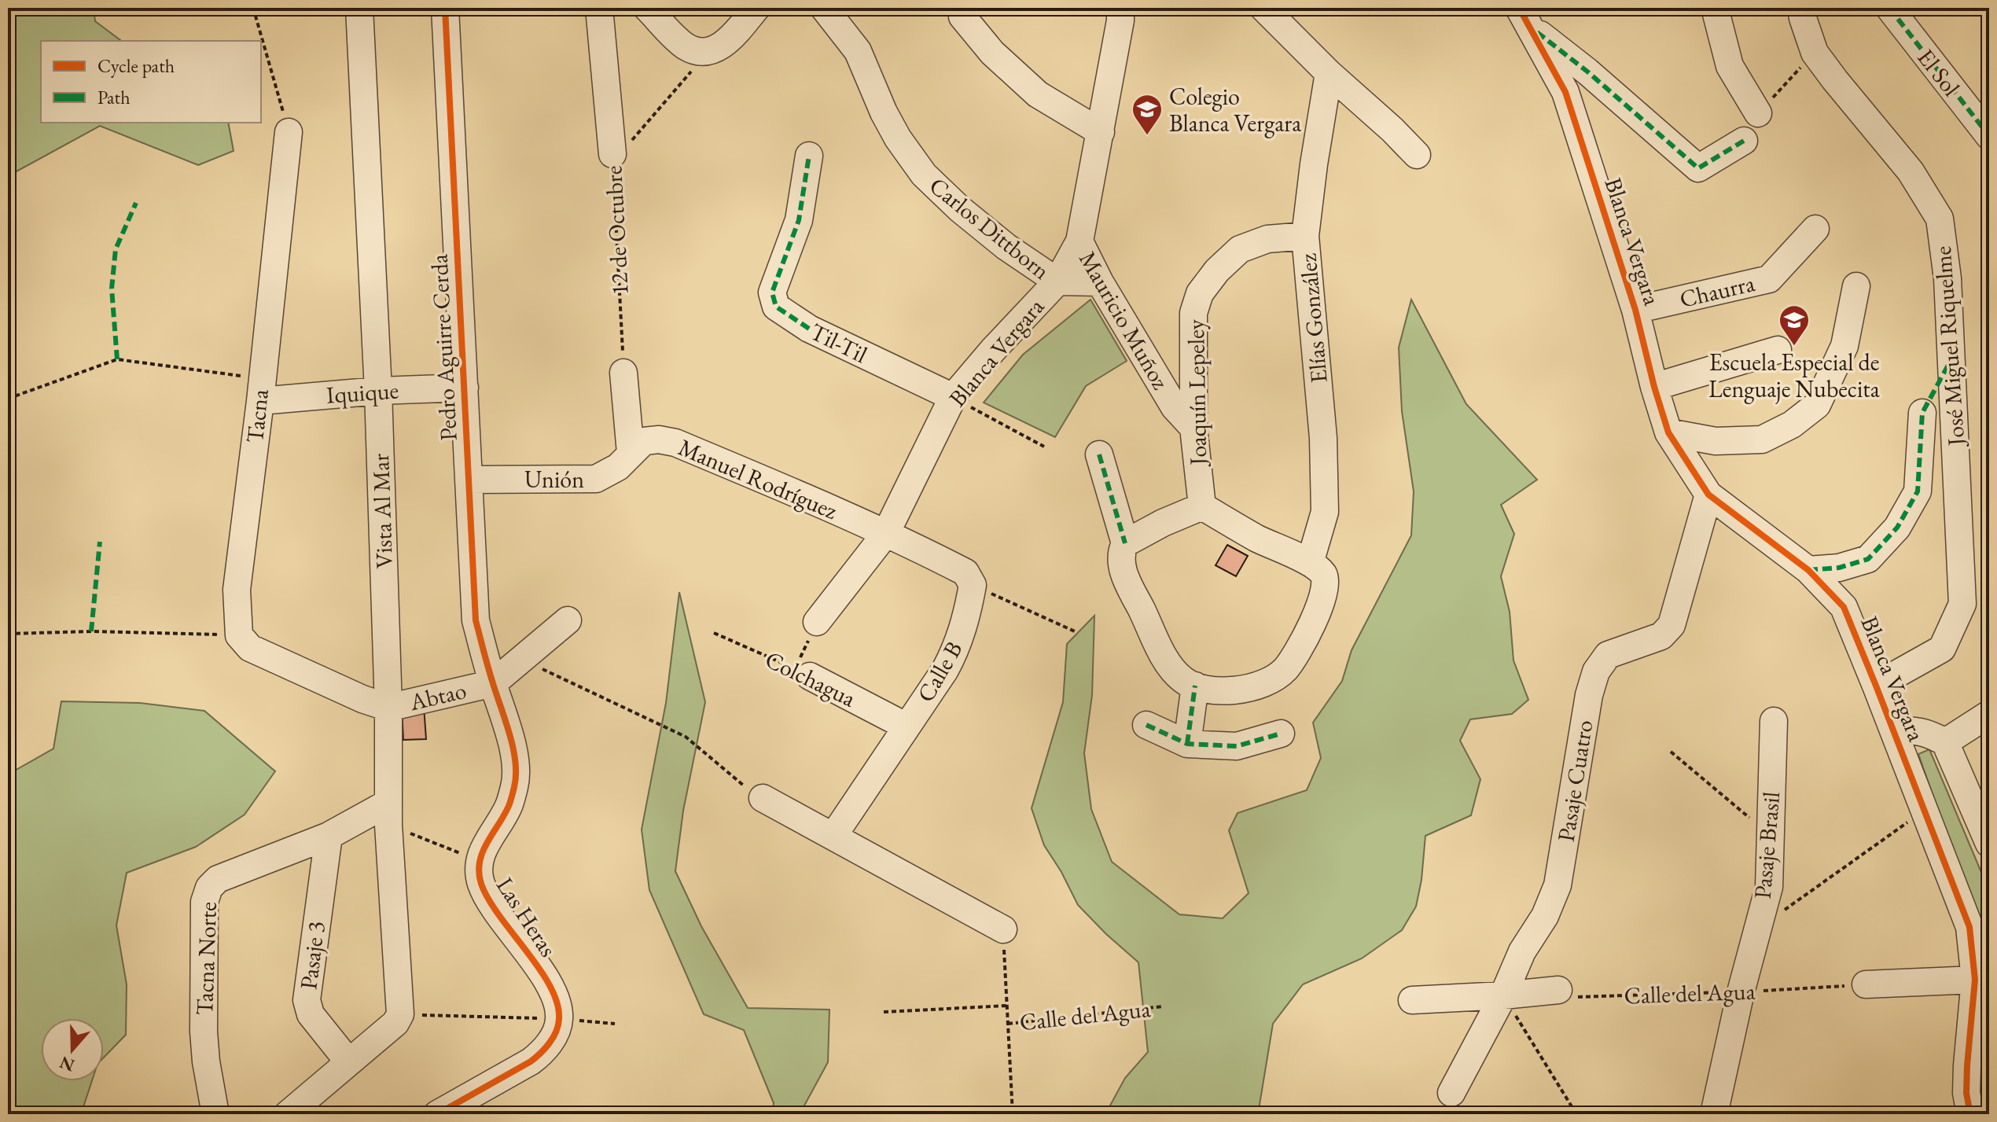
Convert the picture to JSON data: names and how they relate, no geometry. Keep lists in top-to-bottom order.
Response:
{
  "streets": {
    "street": [
      "El Sol",
      "Carlos Dittborn",
      "12 de Octubre",
      "Blanca Vergara",
      "Chaurra",
      "Elías González",
      "Mauricio Muñoz",
      "Til-Til",
      "José Miguel Riquelme",
      "Pedro Aguirre Cerda",
      "Iquique",
      "Joaquín Lepeley",
      "Tacna",
      "Unión",
      "Manuel Rodríguez",
      "Vista Al Mar",
      "Calle B",
      "Colchagua",
      "Abtao",
      "Pasaje Cuatro",
      "Pasaje Brasil",
      "Las Heras",
      "Pasaje 3",
      "Tacna Norte"
    ],
    "path": ["Calle del Agua"]
  },
  "crossings": [
    ["Carlos Dittborn", "Blanca Vergara"],
    ["Carlos Dittborn", "Mauricio Muñoz"],
    ["Blanca Vergara", "Chaurra"],
    ["Blanca Vergara", "Mauricio Muñoz"],
    ["Blanca Vergara", "Til-Til"],
    ["Blanca Vergara", "José Miguel Riquelme"],
    ["Blanca Vergara", "Manuel Rodríguez"],
    ["Blanca Vergara", "Pasaje Cuatro"],
    ["Elías González", "Joaquín Lepeley"],
    ["Mauricio Muñoz", "Joaquín Lepeley"],
    ["Pedro Aguirre Cerda", "Iquique"],
    ["Pedro Aguirre Cerda", "Unión"],
    ["Pedro Aguirre Cerda", "Abtao"],
    ["Pedro Aguirre Cerda", "Las Heras"],
    ["Iquique", "Tacna"],
    ["Iquique", "Vista Al Mar"],
    ["Tacna", "Abtao"],
    ["Unión", "Manuel Rodríguez"],
    ["Vista Al Mar", "Abtao"],
    ["Vista Al Mar", "Tacna Norte"],
    ["Calle B", "Colchagua"],
    ["Abtao", "Las Heras"],
    ["Pasaje Brasil", "Calle del Agua"],
    ["Pasaje 3", "Tacna Norte"]
  ],
  "places": {
    "school or university": ["Colegio Blanca Vergara", "Escuela Especial de Lenguaje Nubecita"]
  },
  "legend": ["Cycle path", "Path"],
  "north": "bottom"
}
